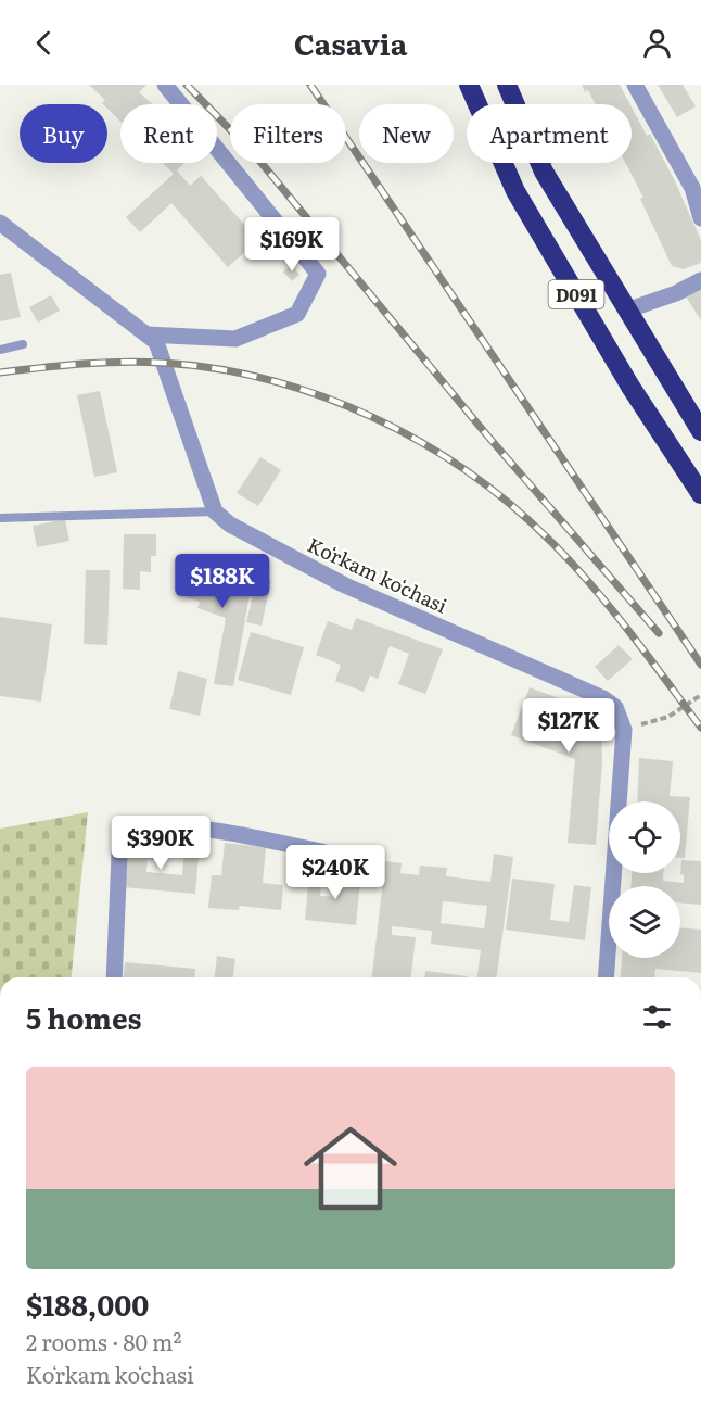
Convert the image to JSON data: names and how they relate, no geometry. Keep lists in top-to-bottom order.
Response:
{
  "streets": {
    "highway": ["D091"],
    "street": ["Koʻrkam koʻchasi"]
  },
  "page": {
    "header": "Casavia",
    "chip": [
      "Buy",
      "Rent",
      "Filters",
      "New",
      "Apartment"
    ],
    "price": [
      "$169K",
      "$188K",
      "$127K",
      "$390K",
      "$240K"
    ],
    "heading": "5 homes",
    "list": [
      {
        "name": "$188,000",
        "note": "2 rooms · 80 m² · Koʻrkam koʻchasi"
      }
    ]
  }
}
